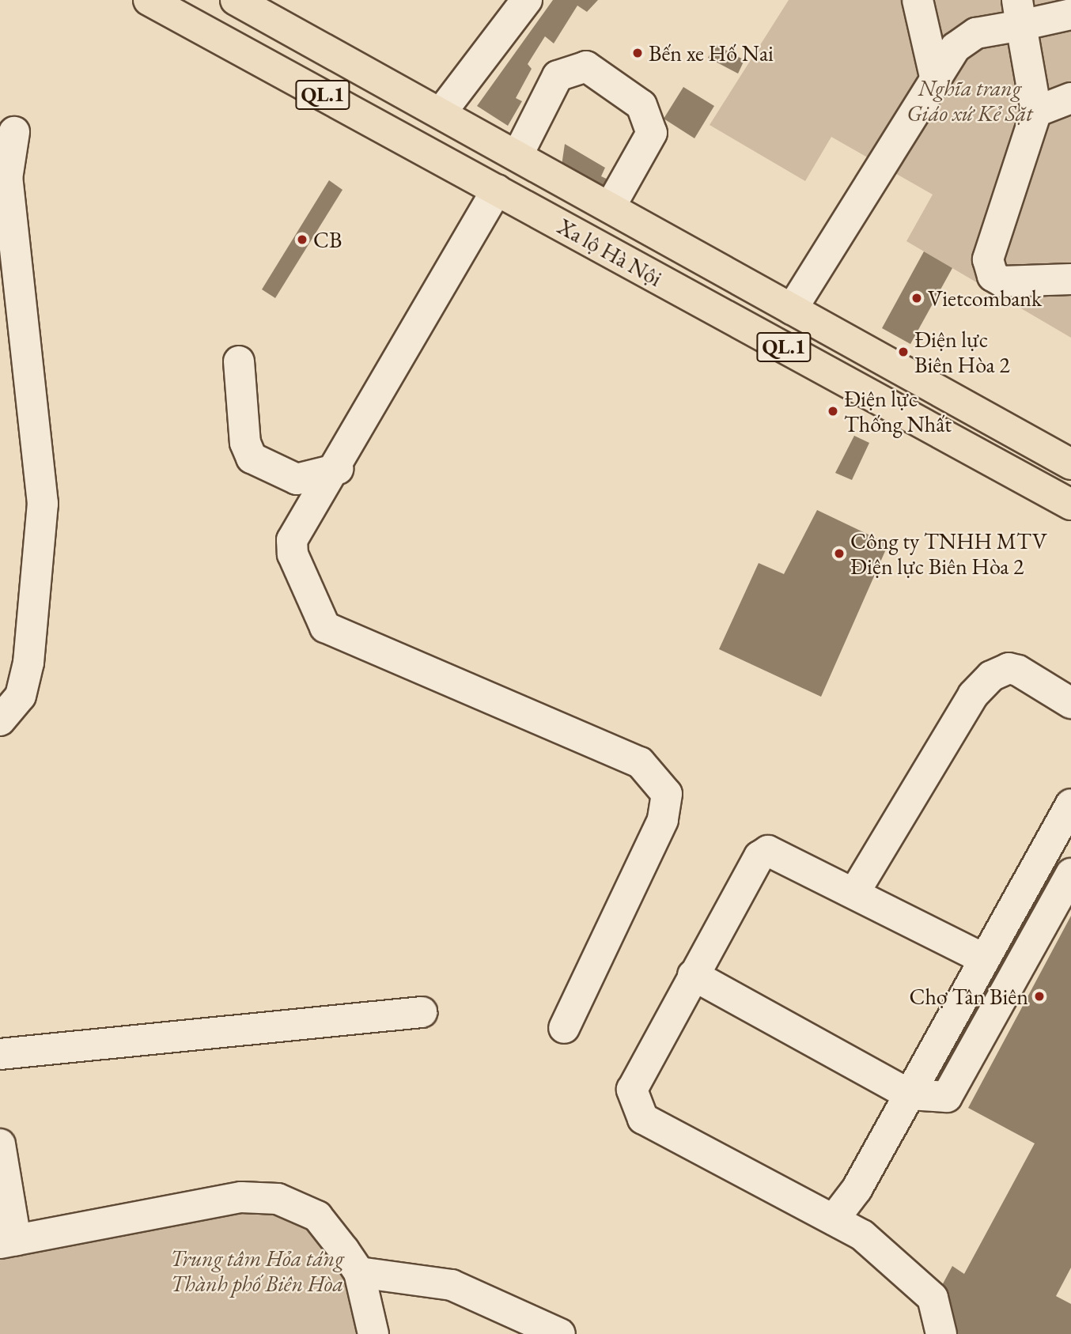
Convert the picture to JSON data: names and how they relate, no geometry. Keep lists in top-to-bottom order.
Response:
{
  "streets": {
    "highway": ["QL.1", "Xa lộ Hà Nội"]
  },
  "parks": ["Nghĩa trang Giáo xứ Kẻ Sặt", "Trung tâm Hỏa táng Thành phố Biên Hòa"],
  "places": [
    "Bến xe Hố Nai",
    "CB",
    "Vietcombank",
    "Điện lực Biên Hòa 2",
    "Điện lực Thống Nhất",
    "Công ty TNHH MTV Điện lực Biên Hòa 2",
    "Chợ Tân Biên"
  ]
}
